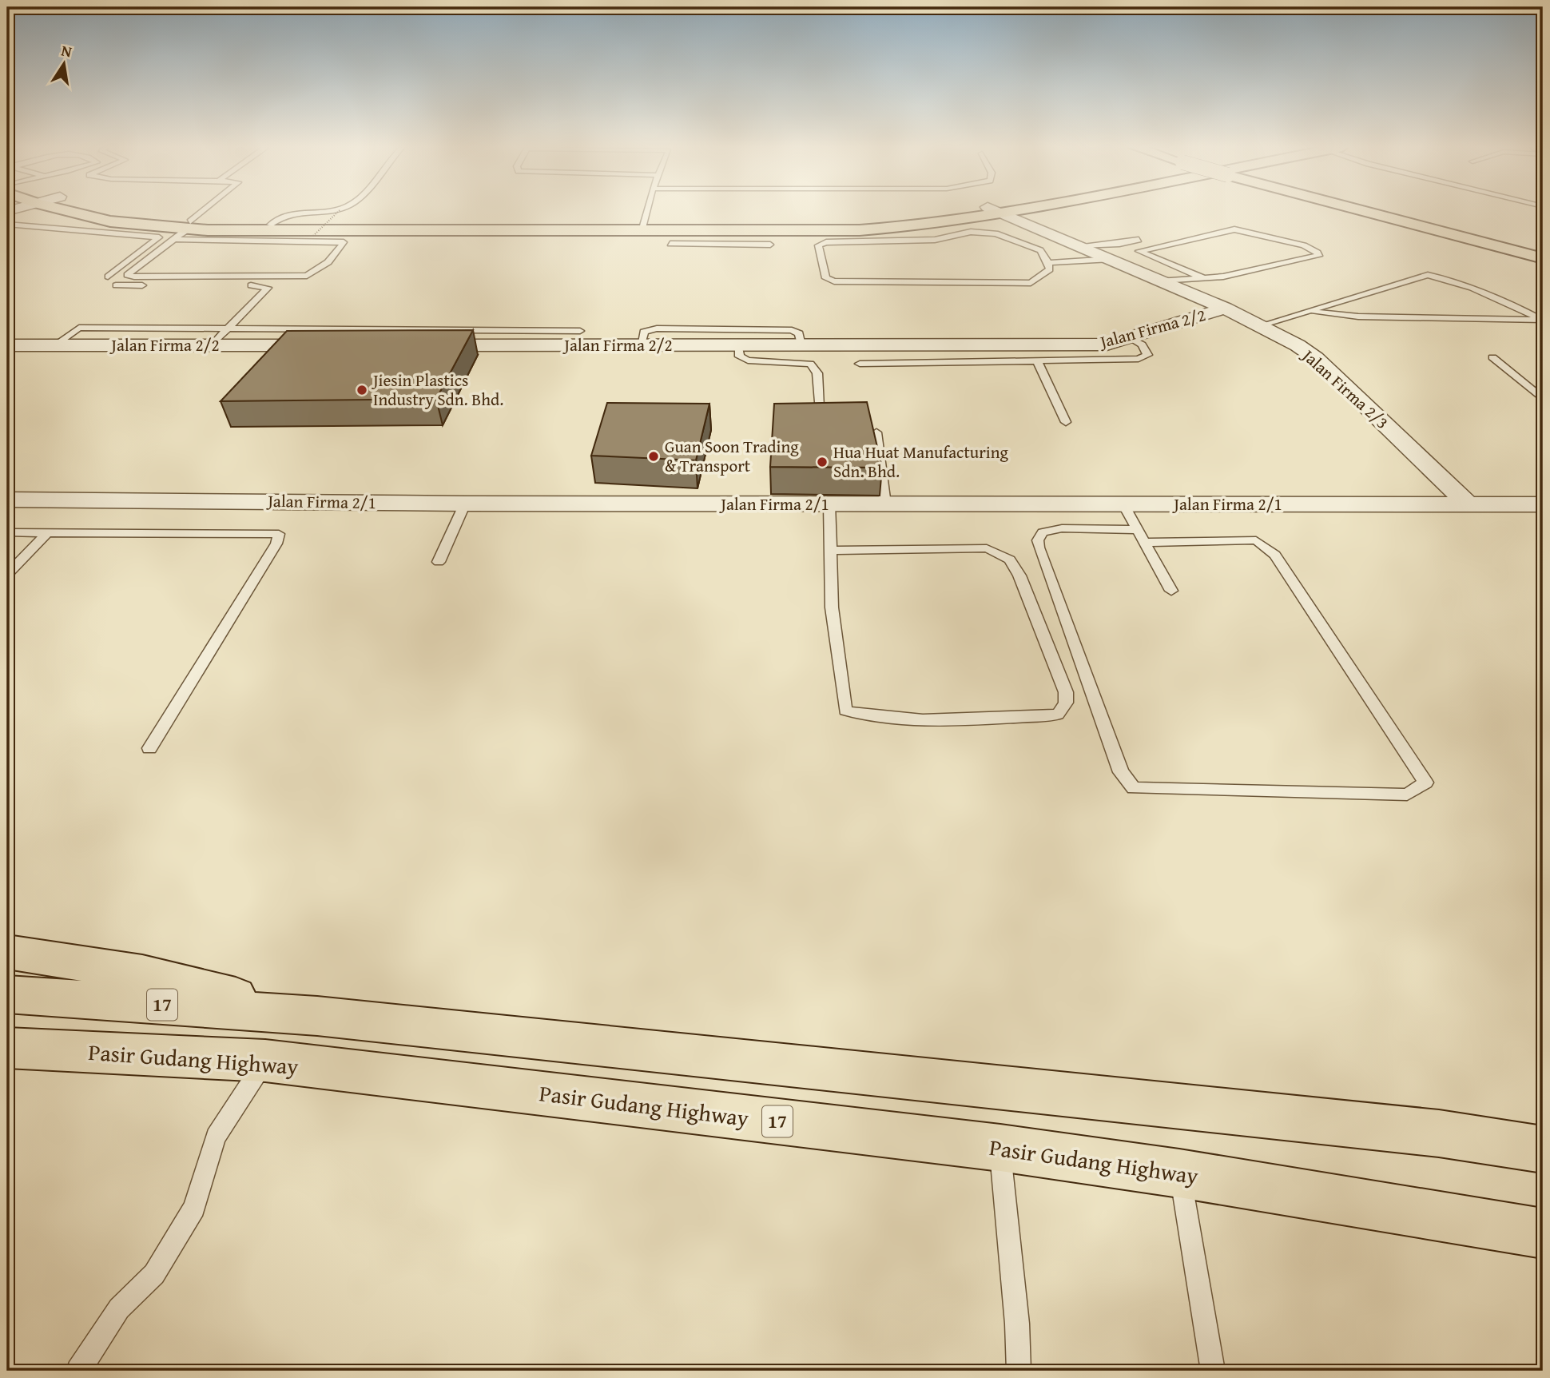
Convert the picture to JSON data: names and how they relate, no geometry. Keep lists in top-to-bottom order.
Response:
{
  "streets": {
    "main road": ["17", "Pasir Gudang Highway"],
    "street": ["Jalan Firma 2/2", "Jalan Firma 2/3", "Jalan Firma 2/1"]
  },
  "crossings": [
    ["Jalan Firma 2/2", "Jalan Firma 2/3"],
    ["Jalan Firma 2/3", "Jalan Firma 2/1"]
  ],
  "places": ["Jiesin Plastics Industry Sdn. Bhd.", "Guan Soon Trading & Transport", "Hua Huat Manufacturing Sdn. Bhd."],
  "north": "top"
}
